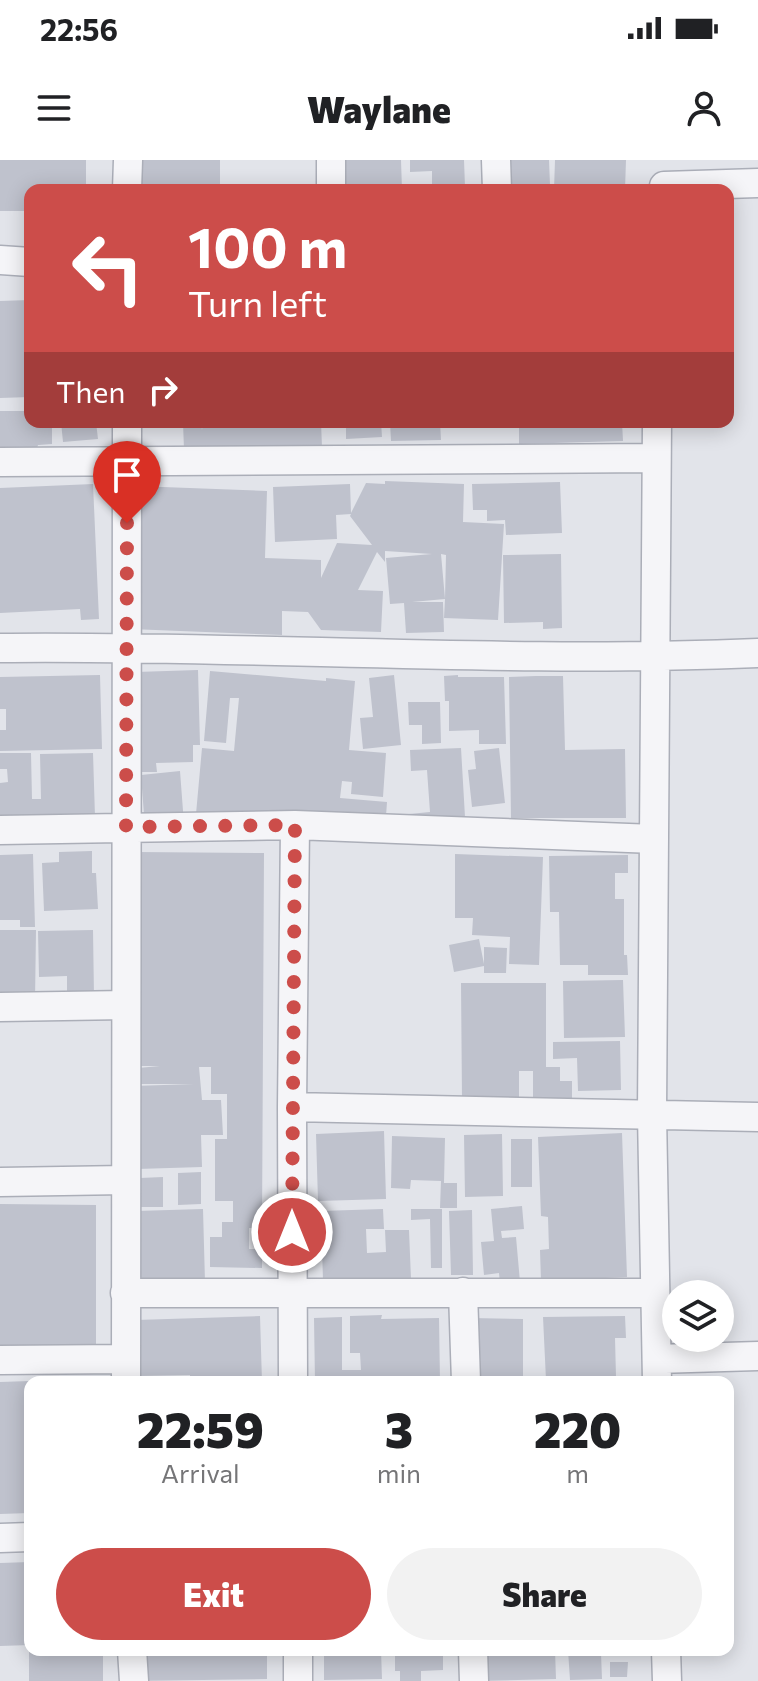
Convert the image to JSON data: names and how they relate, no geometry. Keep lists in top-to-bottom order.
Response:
{
  "page": {
    "status": "22:56",
    "header": "Waylane",
    "turn": ["100 m", "Turn left"],
    "then": "Then",
    "eta": [
      "22:59",
      "Arrival",
      "3",
      "min",
      "220",
      "m"
    ],
    "buttons": ["Exit", "Share"]
  }
}
